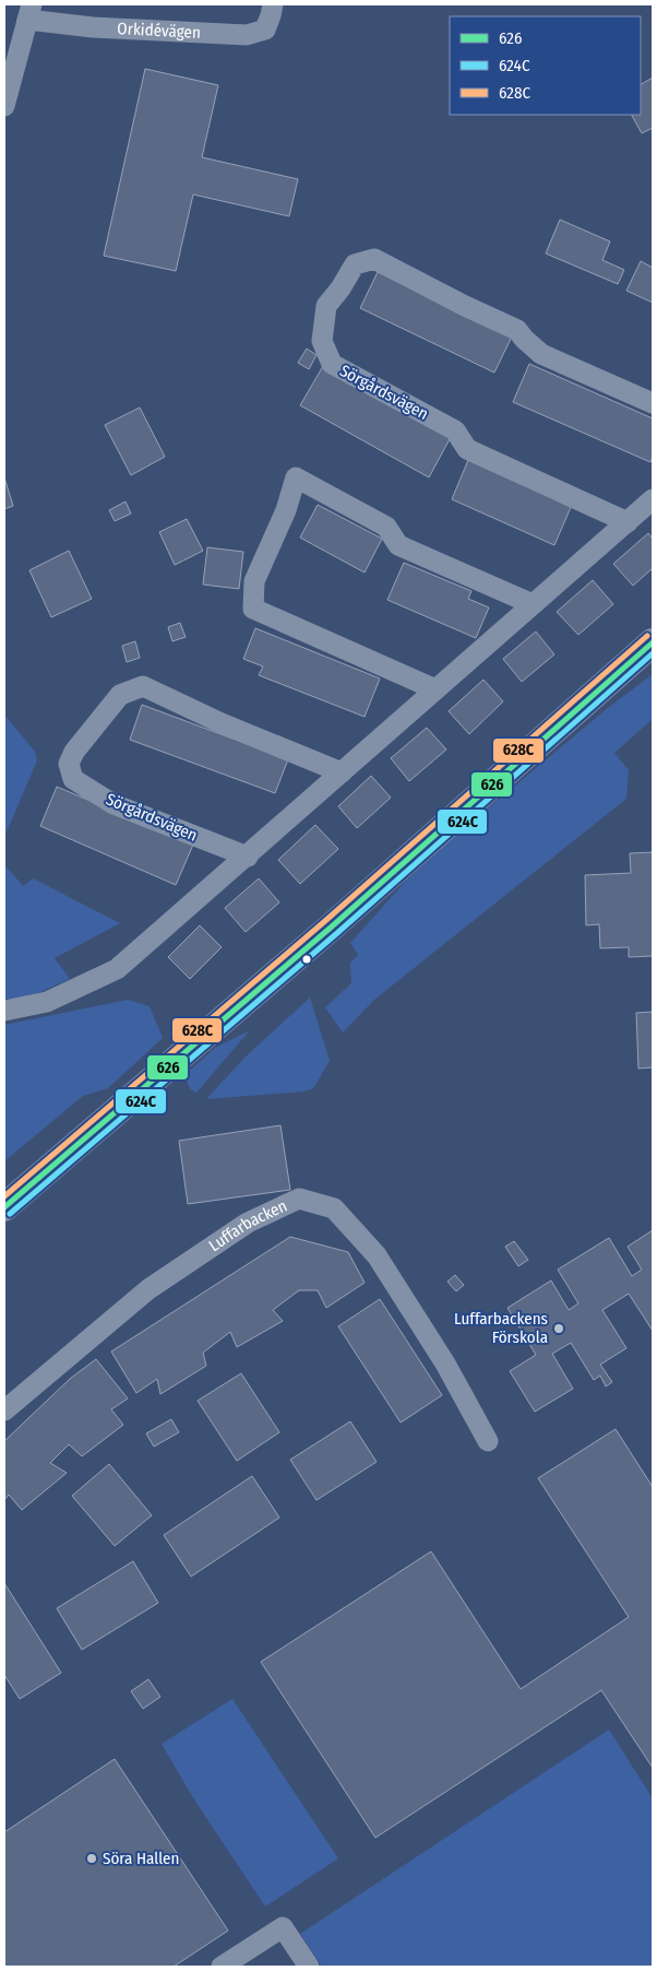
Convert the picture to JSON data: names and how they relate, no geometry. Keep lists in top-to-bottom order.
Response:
{
  "streets": {
    "street": ["Orkidévägen", "Sörgårdsvägen", "Luffarbacken"]
  },
  "places": ["Luffarbackens Förskola", "Söra Hallen"],
  "lines": ["transit line 628C", "transit line 626", "transit line 624C"],
  "legend": ["626", "624C", "628C"]
}
